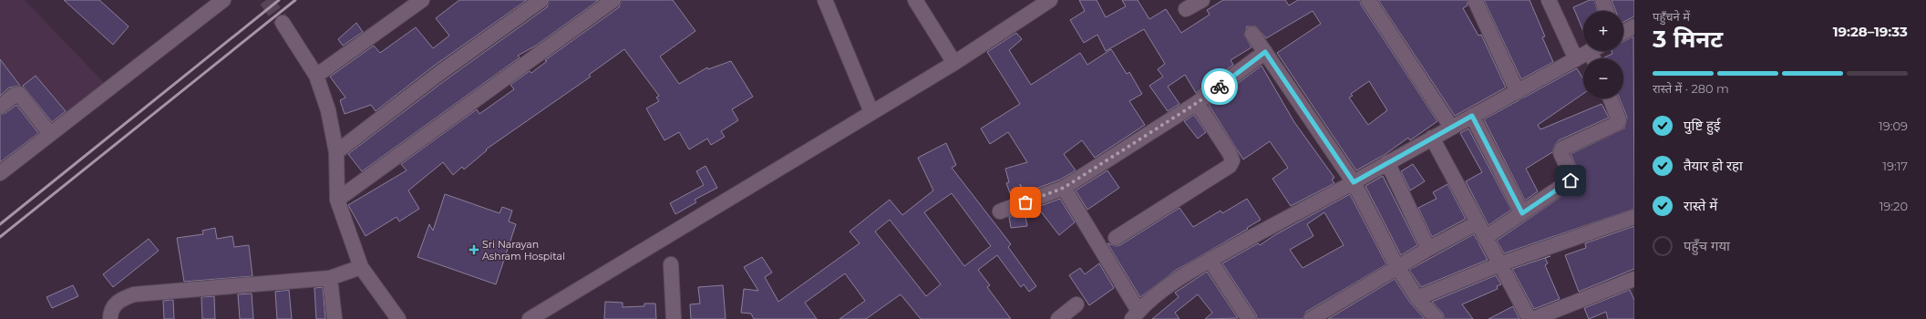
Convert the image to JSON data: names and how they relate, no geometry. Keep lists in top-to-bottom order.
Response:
{
  "places": {
    "health": ["Sri Narayan Ashram Hospital"]
  },
  "page": {
    "heading": ["3 मिनट", "पहुँचने में", "19:28–19:33"],
    "map_buttons": ["+", "−"],
    "bar": "रास्ते में · 280 m",
    "list": [
      ["पुष्टि हुई", "19:09"],
      ["तैयार हो रहा", "19:17"],
      ["रास्ते में", "19:20"],
      "पहुँच गया"
    ]
  }
}
